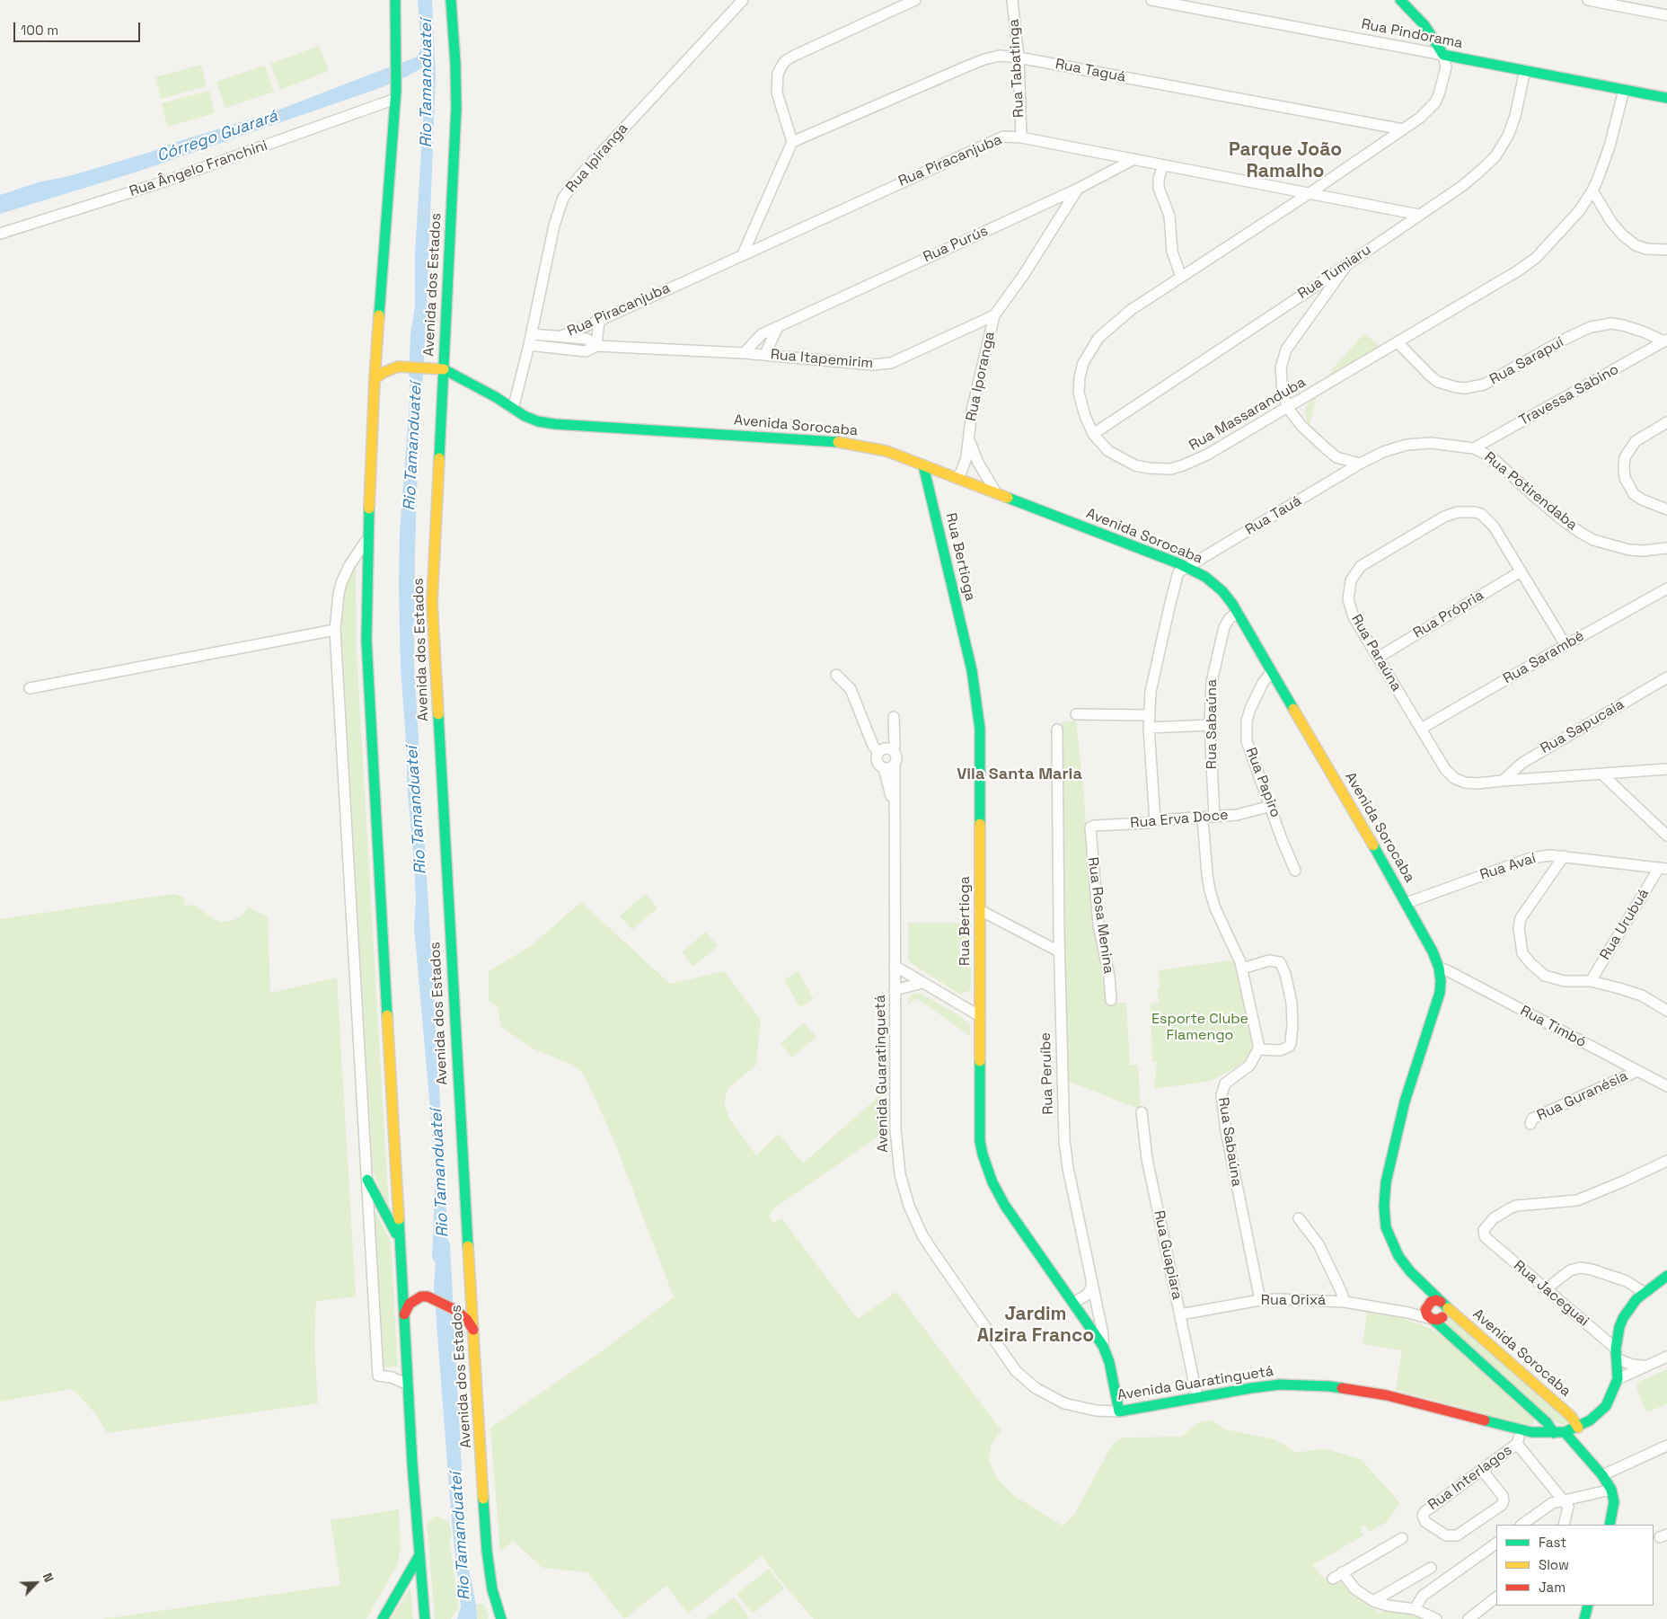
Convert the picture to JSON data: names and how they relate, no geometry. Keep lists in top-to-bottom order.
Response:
{
  "streets": {
    "main road": [
      "Rua Pindorama",
      "Avenida dos Estados",
      "Avenida Sorocaba",
      "Rua Bertioga",
      "Avenida Guaratinguetá",
      "Rua Peruíbe"
    ],
    "street": [
      "Rua Tabatinga",
      "Rua Taguá",
      "Rua Ipiranga",
      "Rua Piracanjuba",
      "Rua Ângelo Franchini",
      "Rua Purús",
      "Rua Tumiaru",
      "Rua Itapemirim",
      "Rua Sarapuí",
      "Rua Iporanga",
      "Travessa Sabino",
      "Rua Massaranduba",
      "Rua Potirendaba",
      "Rua Tauá",
      "Rua Própria",
      "Rua Paraúna",
      "Rua Sarambé",
      "Rua Sabaúna",
      "Rua Sapucaia",
      "Rua Papiro",
      "Rua Erva Doce",
      "Rua Avaí",
      "Rua Rosa Menina",
      "Rua Urubuá",
      "Rua Timbó",
      "Rua Guranésia",
      "Rua Guapiara",
      "Rua Jaceguai",
      "Rua Orixá",
      "Rua Interlagos"
    ]
  },
  "crossings": [
    ["Rua Pindorama", "Rua Tumiaru"],
    ["Rua Pindorama", "Rua Massaranduba"],
    ["Rua Tabatinga", "Rua Taguá"],
    ["Rua Tabatinga", "Rua Piracanjuba"],
    ["Rua Taguá", "Rua Massaranduba"],
    ["Rua Ipiranga", "Rua Itapemirim"],
    ["Rua Ipiranga", "Avenida Sorocaba"],
    ["Rua Piracanjuba", "Rua Purús"],
    ["Rua Piracanjuba", "Rua Tumiaru"],
    ["Rua Piracanjuba", "Rua Itapemirim"],
    ["Rua Piracanjuba", "Rua Massaranduba"],
    ["Rua Purús", "Rua Itapemirim"],
    ["Rua Tumiaru", "Rua Massaranduba"],
    ["Avenida dos Estados", "Avenida Sorocaba"],
    ["Rua Itapemirim", "Rua Iporanga"],
    ["Rua Sarapuí", "Travessa Sabino"],
    ["Rua Sarapuí", "Rua Massaranduba"],
    ["Rua Iporanga", "Avenida Sorocaba"],
    ["Travessa Sabino", "Rua Potirendaba"],
    ["Avenida Sorocaba", "Rua Tauá"],
    ["Avenida Sorocaba", "Rua Bertioga"],
    ["Avenida Sorocaba", "Rua Sabaúna"],
    ["Avenida Sorocaba", "Rua Papiro"],
    ["Avenida Sorocaba", "Rua Avaí"],
    ["Avenida Sorocaba", "Rua Timbó"],
    ["Avenida Sorocaba", "Avenida Guaratinguetá"],
    ["Avenida Sorocaba", "Rua Orixá"],
    ["Rua Potirendaba", "Rua Tauá"],
    ["Rua Bertioga", "Rua Peruíbe"],
    ["Rua Própria", "Rua Paraúna"],
    ["Rua Paraúna", "Rua Sarambé"],
    ["Rua Paraúna", "Rua Sapucaia"],
    ["Rua Sabaúna", "Rua Erva Doce"],
    ["Rua Sabaúna", "Rua Orixá"],
    ["Rua Papiro", "Rua Erva Doce"],
    ["Rua Erva Doce", "Rua Rosa Menina"],
    ["Rua Avaí", "Rua Urubuá"],
    ["Rua Timbó", "Rua Guranésia"],
    ["Avenida Guaratinguetá", "Rua Peruíbe"],
    ["Avenida Guaratinguetá", "Rua Guapiara"],
    ["Rua Guapiara", "Rua Orixá"]
  ],
  "districts": ["Parque João Ramalho", "Vila Santa Maria", "Jardim Alzira Franco"],
  "water": ["Rio Tamanduateí", "Córrego Guarará"],
  "parks": ["Esporte Clube Flamengo"],
  "legend": ["Fast", "Slow", "Jam"],
  "scale_bar": "100 m",
  "north": "top right"
}
